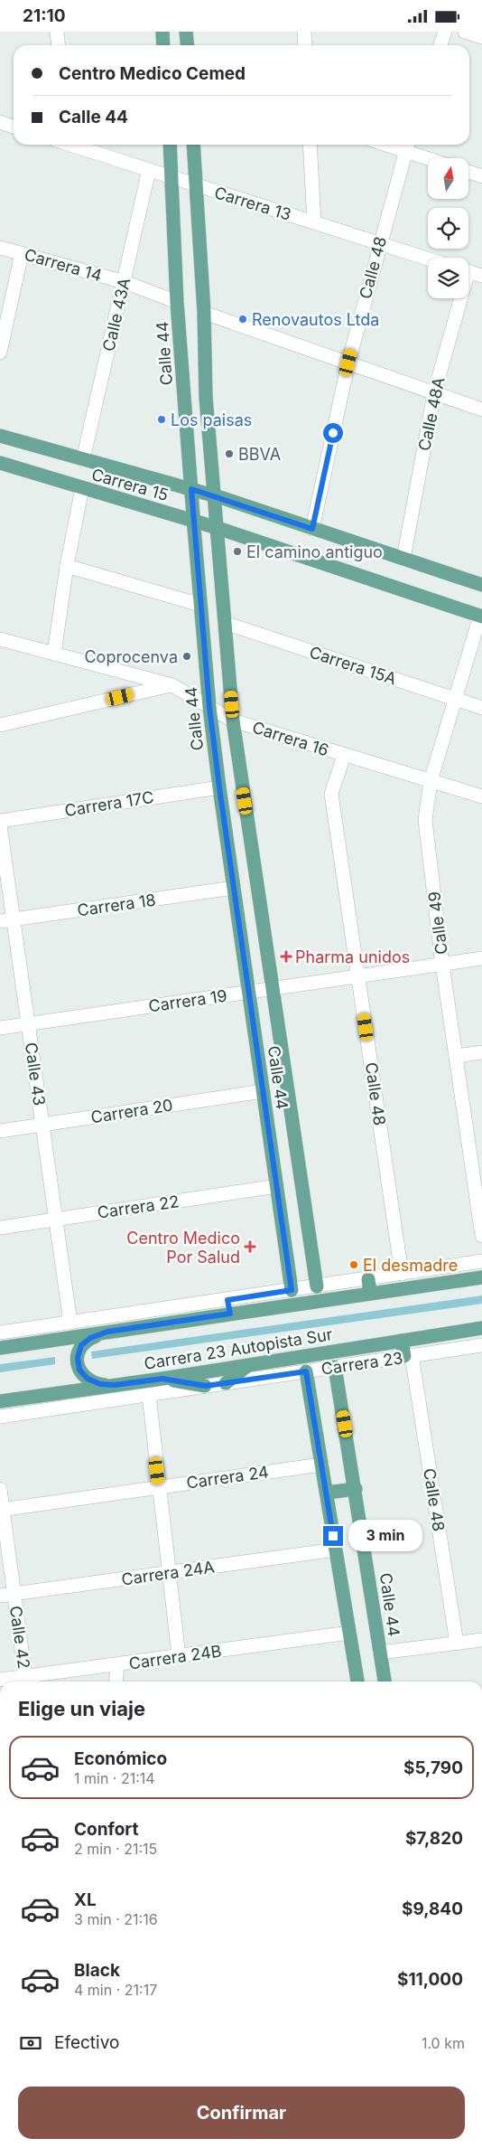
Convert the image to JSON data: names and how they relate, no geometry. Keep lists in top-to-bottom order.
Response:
{
  "streets": {
    "main road": ["Calle 44", "Carrera 15", "Carrera 23 Autopista Sur"],
    "street": [
      "Carrera 13",
      "Carrera 14",
      "Calle 48",
      "Calle 43A",
      "Calle 48A",
      "Carrera 15A",
      "Carrera 16",
      "Carrera 17C",
      "Carrera 18",
      "Calle 49",
      "Carrera 19",
      "Calle 43",
      "Carrera 20",
      "Carrera 22",
      "Carrera 23",
      "Carrera 24",
      "Carrera 24A",
      "Calle 42",
      "Carrera 24B"
    ]
  },
  "crossings": [
    ["Carrera 13", "Calle 48"],
    ["Carrera 13", "Calle 43A"],
    ["Carrera 13", "Calle 44"],
    ["Carrera 14", "Calle 43A"],
    ["Carrera 14", "Calle 44"],
    ["Calle 48", "Carrera 15"],
    ["Calle 48", "Carrera 16"],
    ["Calle 48", "Carrera 19"],
    ["Calle 48", "Carrera 23"],
    ["Calle 43A", "Carrera 15"],
    ["Calle 44", "Carrera 15"],
    ["Calle 44", "Carrera 15A"],
    ["Calle 44", "Carrera 16"],
    ["Calle 44", "Carrera 17C"],
    ["Calle 44", "Carrera 18"],
    ["Calle 44", "Carrera 19"],
    ["Calle 44", "Carrera 20"],
    ["Calle 44", "Carrera 22"],
    ["Calle 44", "Carrera 23"],
    ["Calle 48A", "Carrera 15"],
    ["Carrera 15", "Calle 49"],
    ["Carrera 15A", "Calle 49"],
    ["Carrera 16", "Calle 49"],
    ["Carrera 18", "Calle 43"],
    ["Calle 49", "Carrera 19"],
    ["Carrera 19", "Calle 43"],
    ["Calle 43", "Carrera 20"],
    ["Calle 43", "Carrera 22"],
    ["Carrera 24", "Calle 42"],
    ["Carrera 24A", "Calle 42"],
    ["Calle 42", "Carrera 24B"]
  ],
  "places": {
    "other": [
      "Renovautos Ltda",
      "Los paisas",
      "BBVA",
      "El camino antiguo",
      "Coprocenva",
      "El desmadre"
    ],
    "health": ["Pharma unidos", "Centro Medico Por Salud"]
  },
  "north": "top",
  "page": {
    "status": "21:10",
    "banner": ["Centro Medico Cemed", "Calle 44"],
    "bubble": "3 min",
    "heading": "Elige un viaje",
    "list": [
      {
        "name": "Económico",
        "note": "1 min · 21:14",
        "value": "$5,790"
      },
      {
        "name": "Confort",
        "note": "2 min · 21:15",
        "value": "$7,820"
      },
      {
        "name": "XL",
        "note": "3 min · 21:16",
        "value": "$9,840"
      },
      {
        "name": "Black",
        "note": "4 min · 21:17",
        "value": "$11,000"
      }
    ],
    "pay": ["Efectivo", "1.0 km"],
    "buttons": "Confirmar"
  }
}
